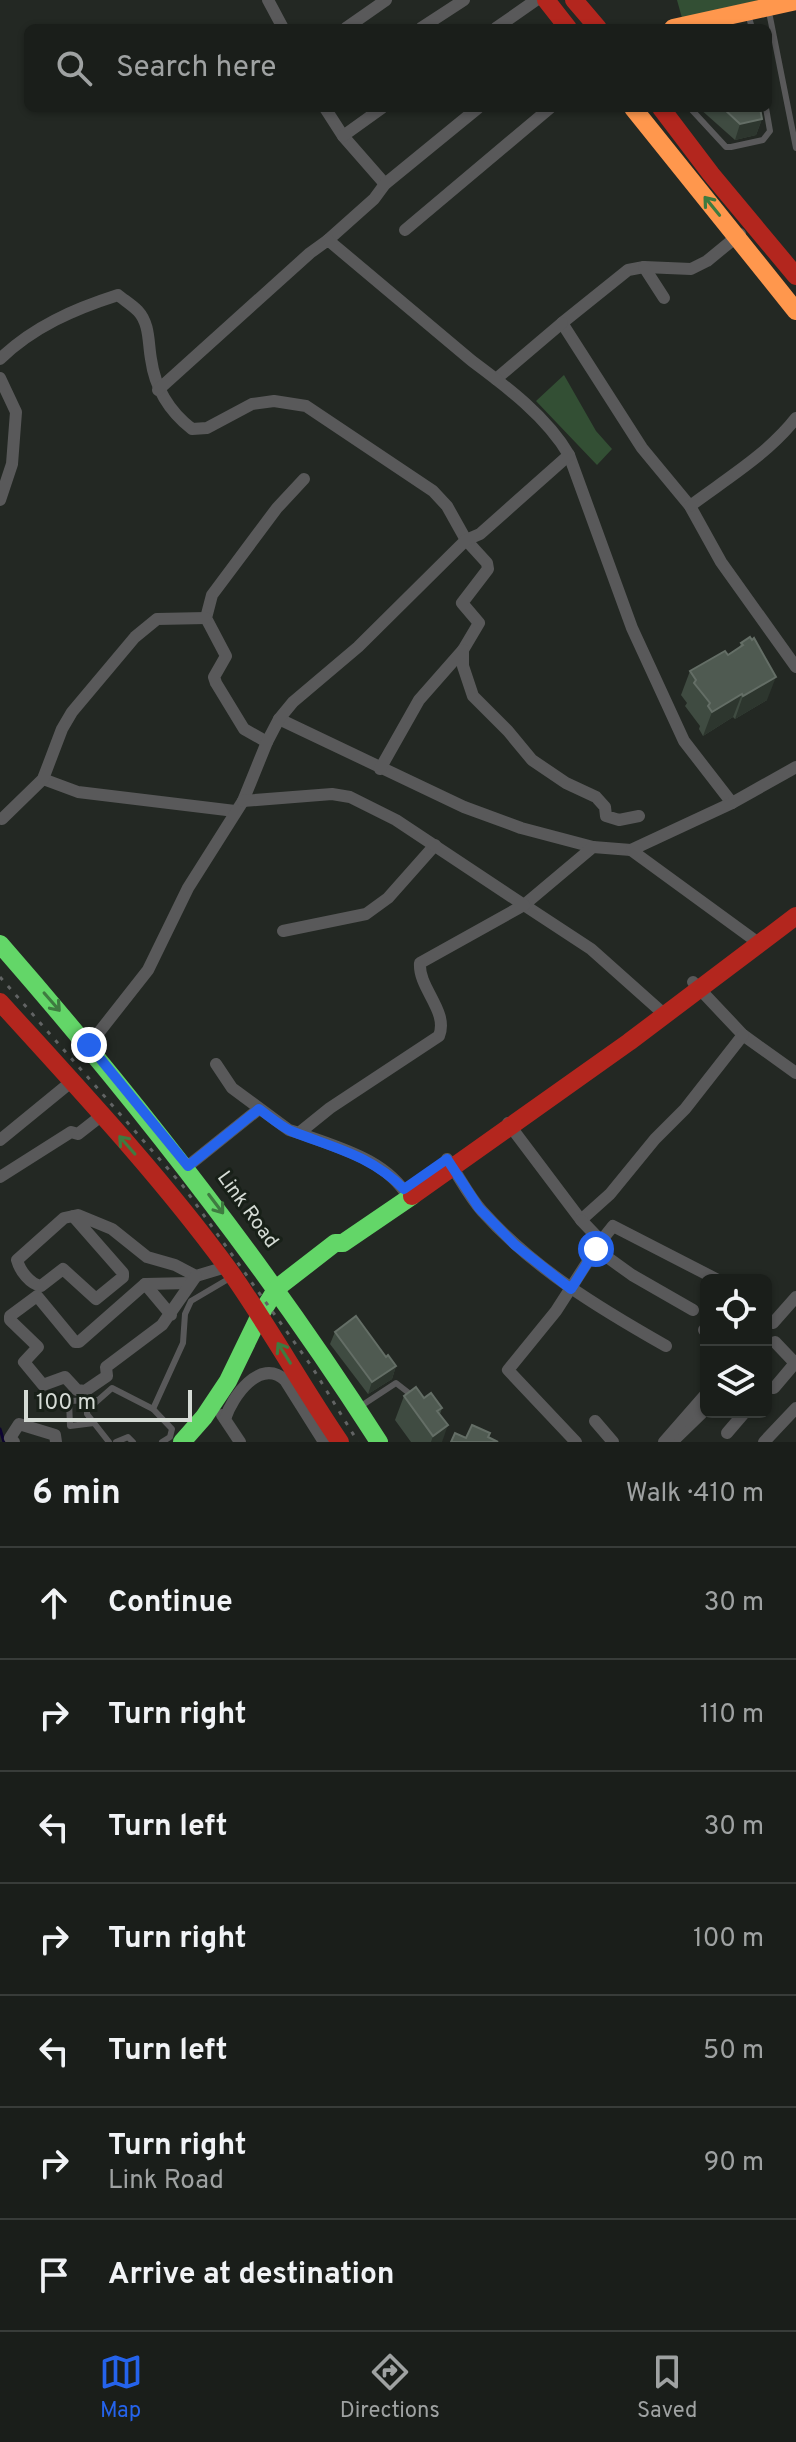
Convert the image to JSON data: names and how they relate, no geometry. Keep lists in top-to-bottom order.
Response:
{
  "streets": {
    "main road": ["Link Road"]
  },
  "scale_bar": "100 m",
  "page": {
    "search": "Search here",
    "scale": "100 m",
    "heading": ["6 min", "Walk · 410 m"],
    "list": [
      ["Continue", "30 m"],
      ["Turn right", "110 m"],
      ["Turn left", "30 m"],
      ["Turn right", "100 m"],
      ["Turn left", "50 m"],
      ["Turn right", "Link Road", "90 m"],
      "Arrive at destination"
    ],
    "nav": ["Map", "Directions", "Saved"]
  }
}
